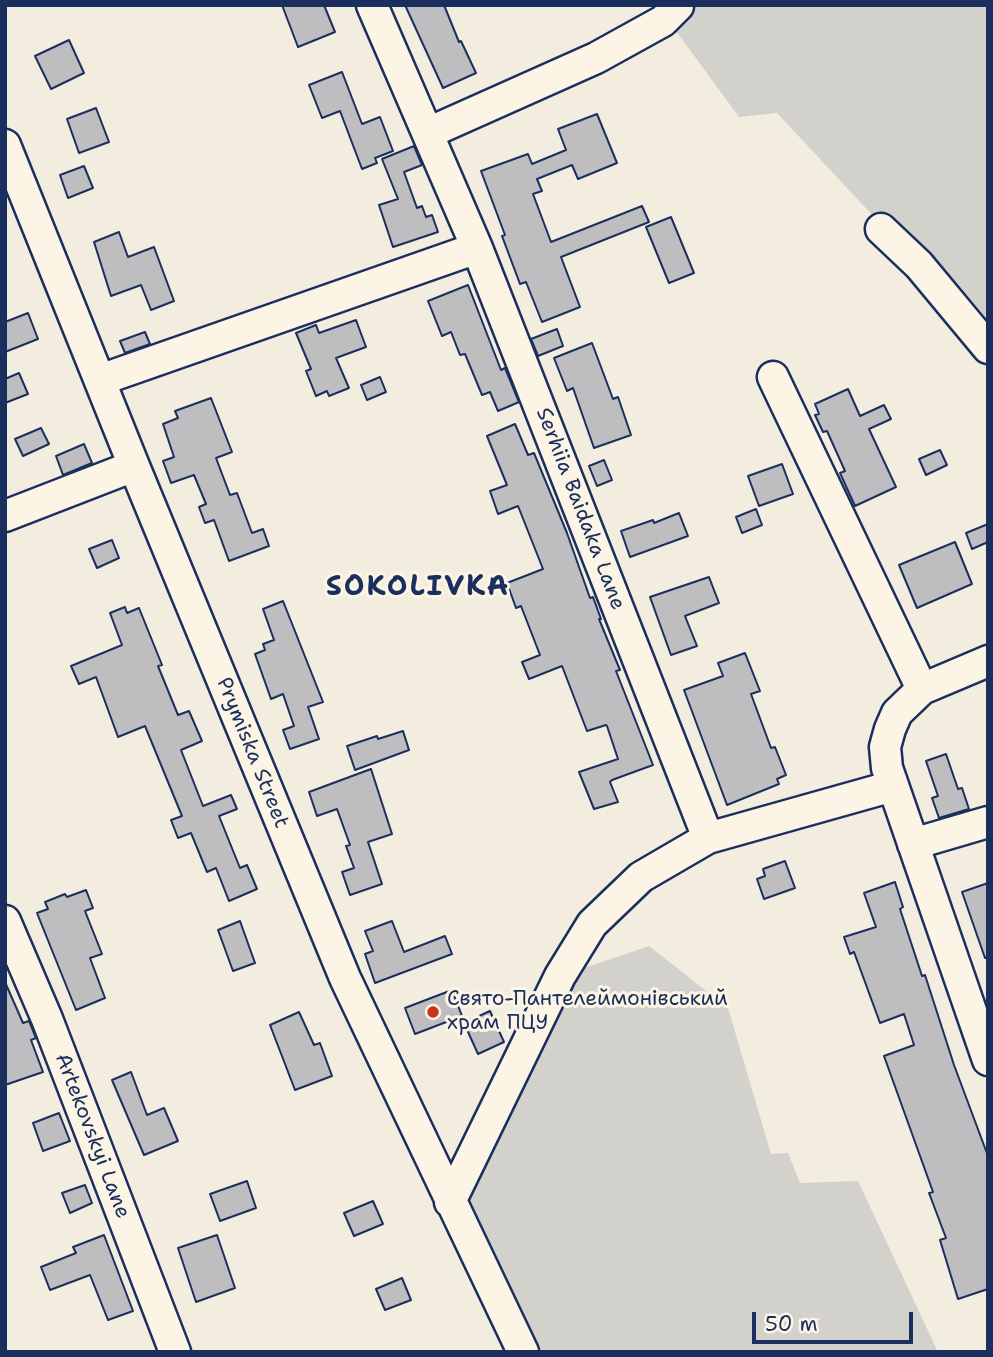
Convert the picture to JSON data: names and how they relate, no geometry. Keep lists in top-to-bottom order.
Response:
{
  "streets": {
    "street": ["Serhiia Baidaka Lane", "Prymiska Street", "Artekovskyi Lane"]
  },
  "districts": ["SOKOLIVKA"],
  "places": ["Свято-Пантелеймонівський храм ПЦУ"],
  "scale_bar": "50 m"
}
